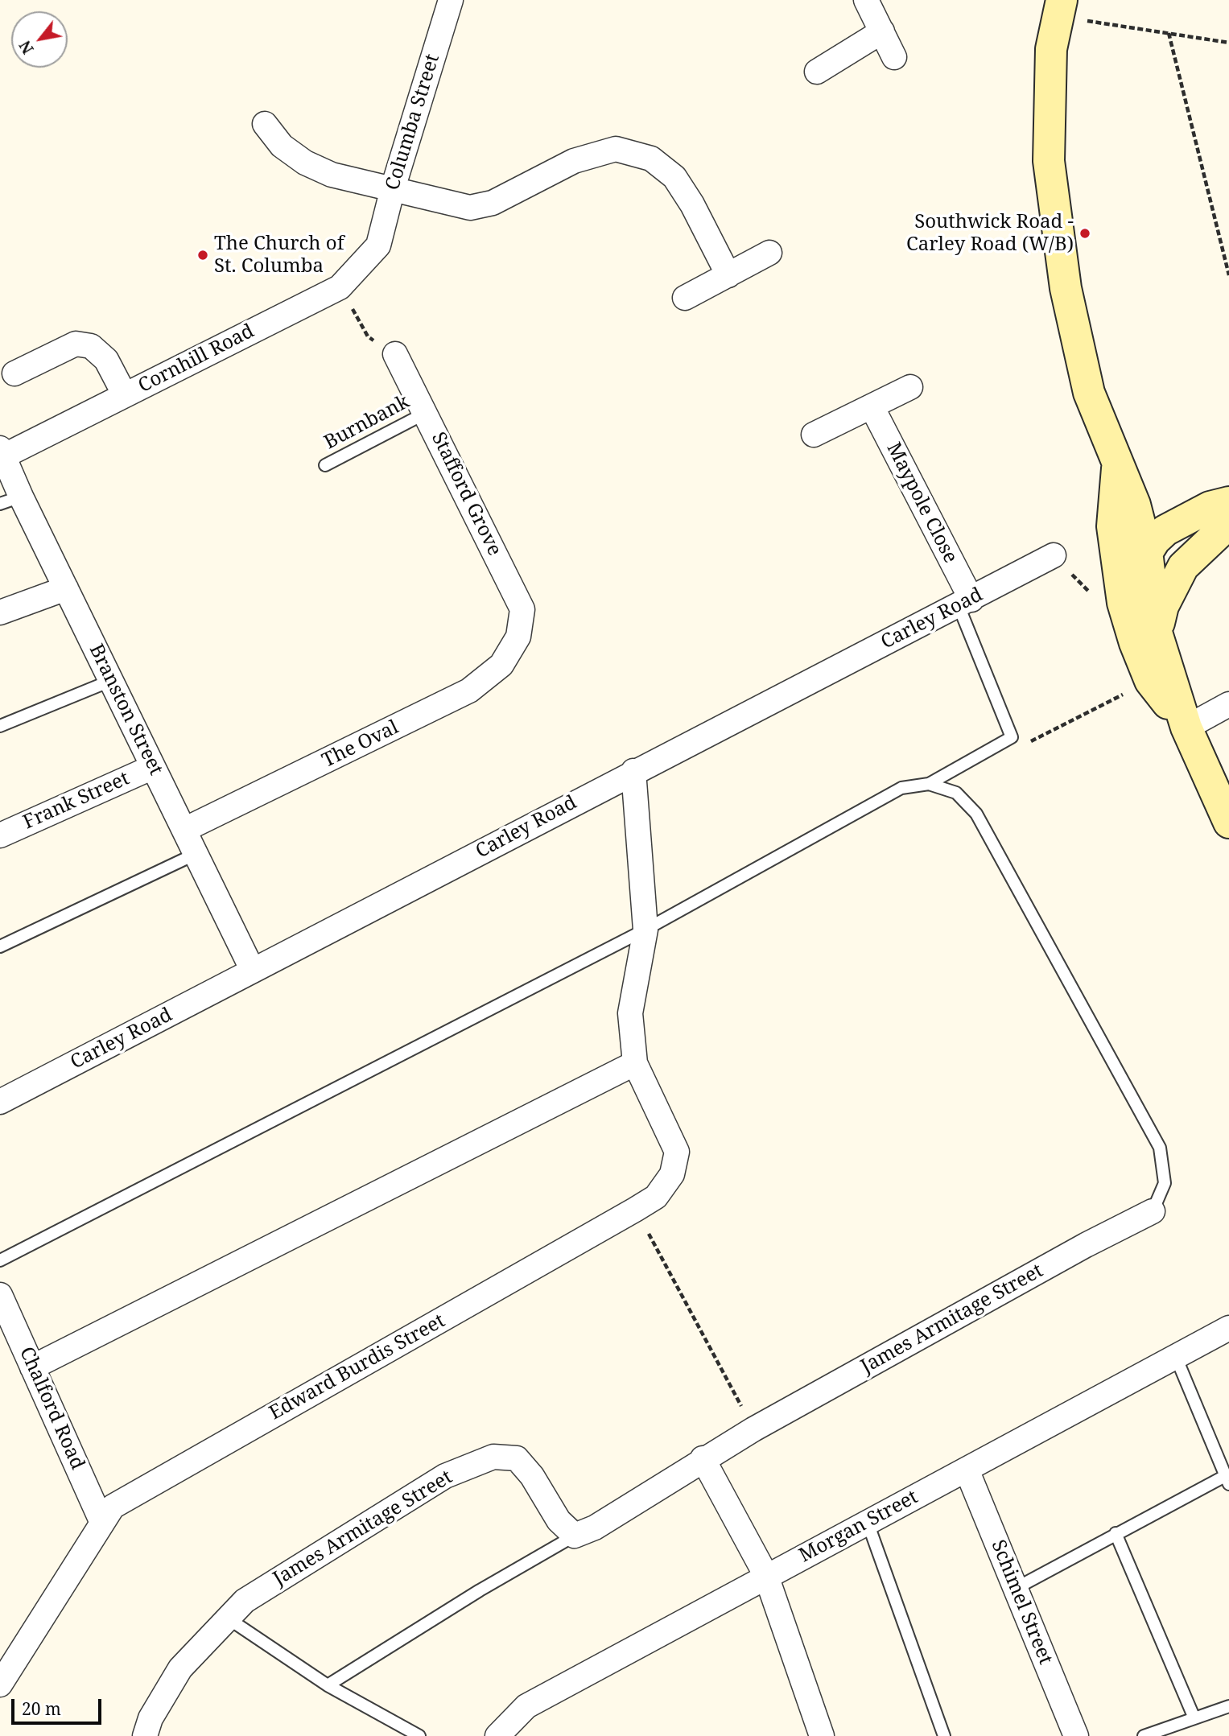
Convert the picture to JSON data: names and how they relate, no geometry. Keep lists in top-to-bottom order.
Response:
{
  "streets": {
    "street": [
      "Columba Street",
      "Cornhill Road",
      "Stafford Grove",
      "Maypole Close",
      "Carley Road",
      "Branston Street",
      "The Oval",
      "Frank Street",
      "James Armitage Street",
      "Edward Burdis Street",
      "Chalford Road",
      "Morgan Street",
      "Schimel Street"
    ],
    "lane": ["Burnbank"]
  },
  "crossings": [
    ["Columba Street", "Cornhill Road"],
    ["Cornhill Road", "Branston Street"],
    ["Burnbank", "Stafford Grove"],
    ["Stafford Grove", "The Oval"],
    ["Maypole Close", "Carley Road"],
    ["Carley Road", "Branston Street"],
    ["Carley Road", "Edward Burdis Street"],
    ["Branston Street", "The Oval"],
    ["Branston Street", "Frank Street"],
    ["Edward Burdis Street", "Chalford Road"],
    ["Morgan Street", "Schimel Street"]
  ],
  "places": ["Southwick Road - Carley Road (W/B)", "The Church of St. Columba"],
  "scale_bar": "20 m",
  "north": "bottom left"
}
